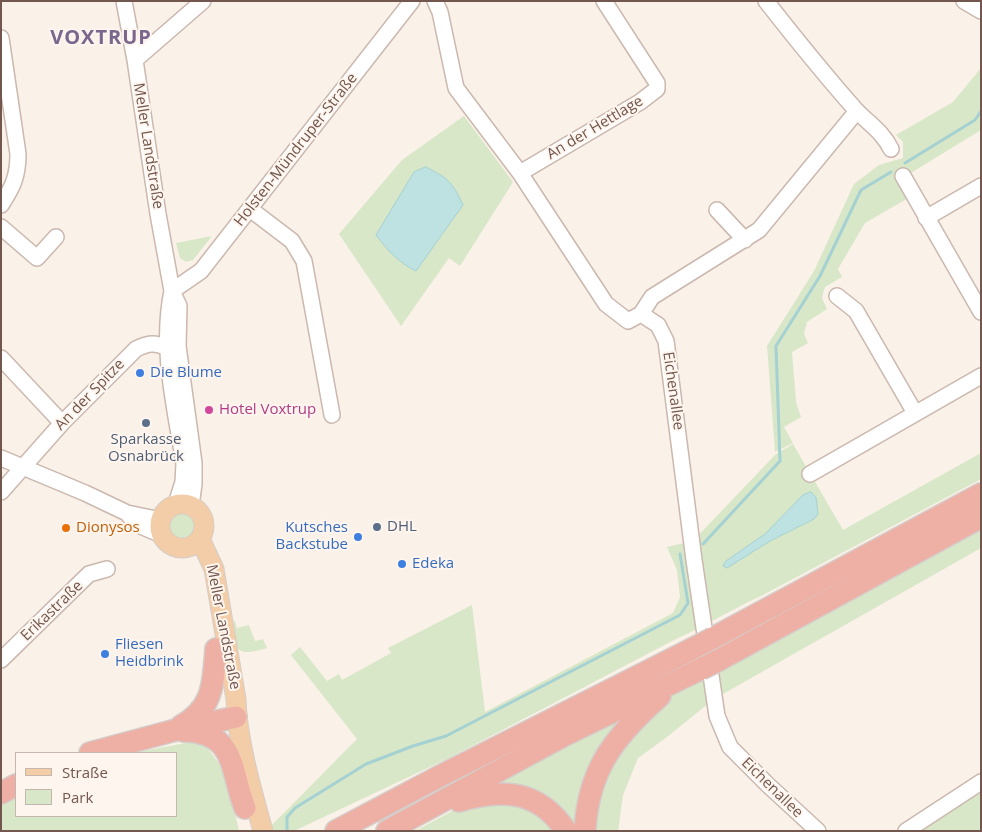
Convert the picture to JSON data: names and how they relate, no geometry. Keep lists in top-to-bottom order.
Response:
{
  "streets": {
    "main road": ["Meller Landstraße"],
    "street": [
      "An der Hettlage",
      "Holsten-Mündruper-Straße",
      "Eichenallee",
      "An der Spitze",
      "Erikastraße"
    ]
  },
  "crossings": [
    ["Meller Landstraße", "Holsten-Mündruper-Straße"],
    ["Meller Landstraße", "An der Spitze"]
  ],
  "districts": ["VOXTRUP"],
  "places": [
    "Die Blume",
    "Hotel Voxtrup",
    "Sparkasse Osnabrück",
    "DHL",
    "Dionysos",
    "Kutsches Backstube",
    "Edeka",
    "Fliesen Heidbrink"
  ],
  "legend": ["Straße", "Park"]
}
